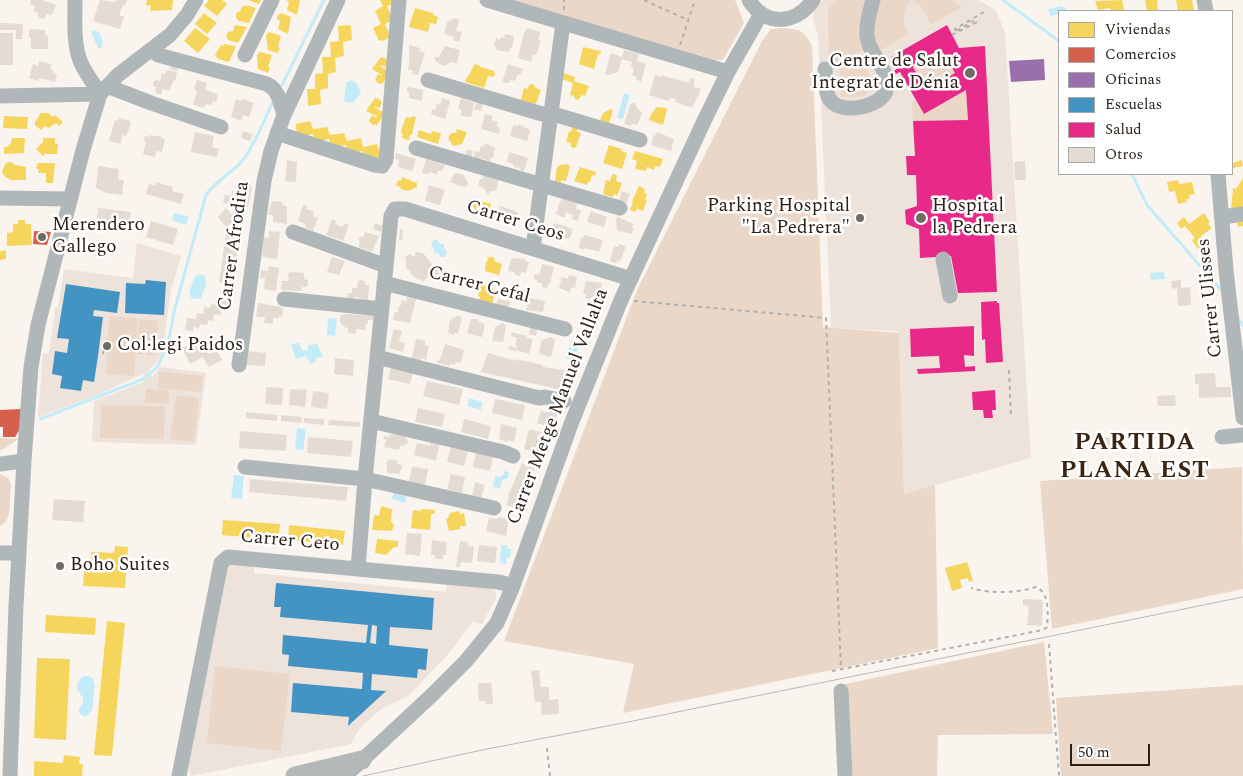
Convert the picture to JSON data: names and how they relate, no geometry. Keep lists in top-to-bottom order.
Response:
{
  "streets": {
    "street": [
      "Carrer Ceos",
      "Carrer Afrodita",
      "Carrer Cefal",
      "Carrer Ulisses",
      "Carrer Metge Manuel Vallalta",
      "Carrer Ceto"
    ]
  },
  "crossings": [
    ["Carrer Ceos", "Carrer Metge Manuel Vallalta"],
    ["Carrer Metge Manuel Vallalta", "Carrer Ceto"]
  ],
  "districts": ["PARTIDA PLANA EST"],
  "places": [
    "Centre de Salut Integrat de Dénia",
    "Parking Hospital \"La Pedrera\"",
    "Hospital la Pedrera",
    "Merendero Gallego",
    "Col·legi Paidos",
    "Boho Suites"
  ],
  "legend": [
    "Viviendas",
    "Comercios",
    "Oficinas",
    "Escuelas",
    "Salud",
    "Otros"
  ],
  "scale_bar": "50 m"
}
